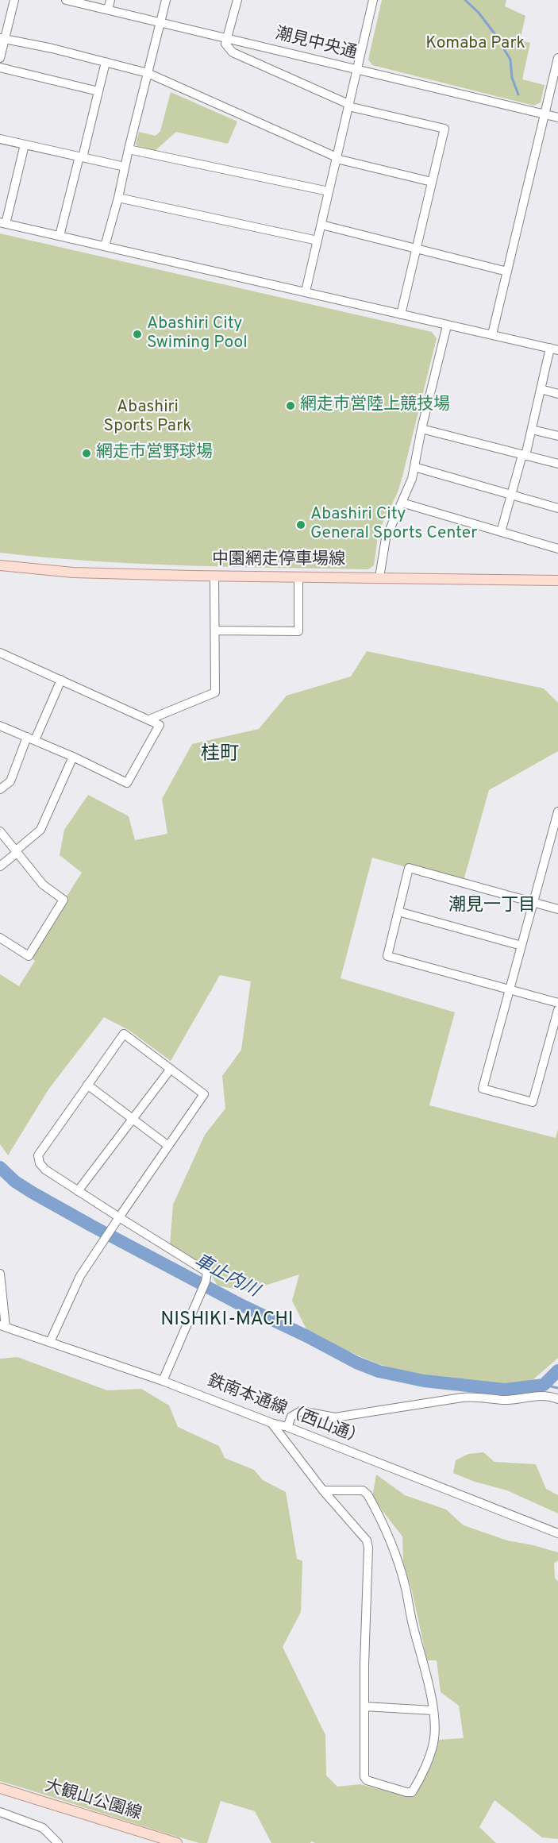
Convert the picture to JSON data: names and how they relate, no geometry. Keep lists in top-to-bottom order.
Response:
{
  "streets": {
    "main road": ["中園網走停車場線", "大観山公園線"],
    "street": ["潮見中央通", "鉄南本通線（西山通）"]
  },
  "districts": ["桂町", "潮見一丁目", "NISHIKI-MACHI"],
  "water": ["車止内川"],
  "parks": ["Komaba Park", "Abashiri Sports Park"],
  "places": [
    "Abashiri City Swiming Pool",
    "網走市営陸上競技場",
    "網走市営野球場",
    "Abashiri City General Sports Center"
  ]
}
